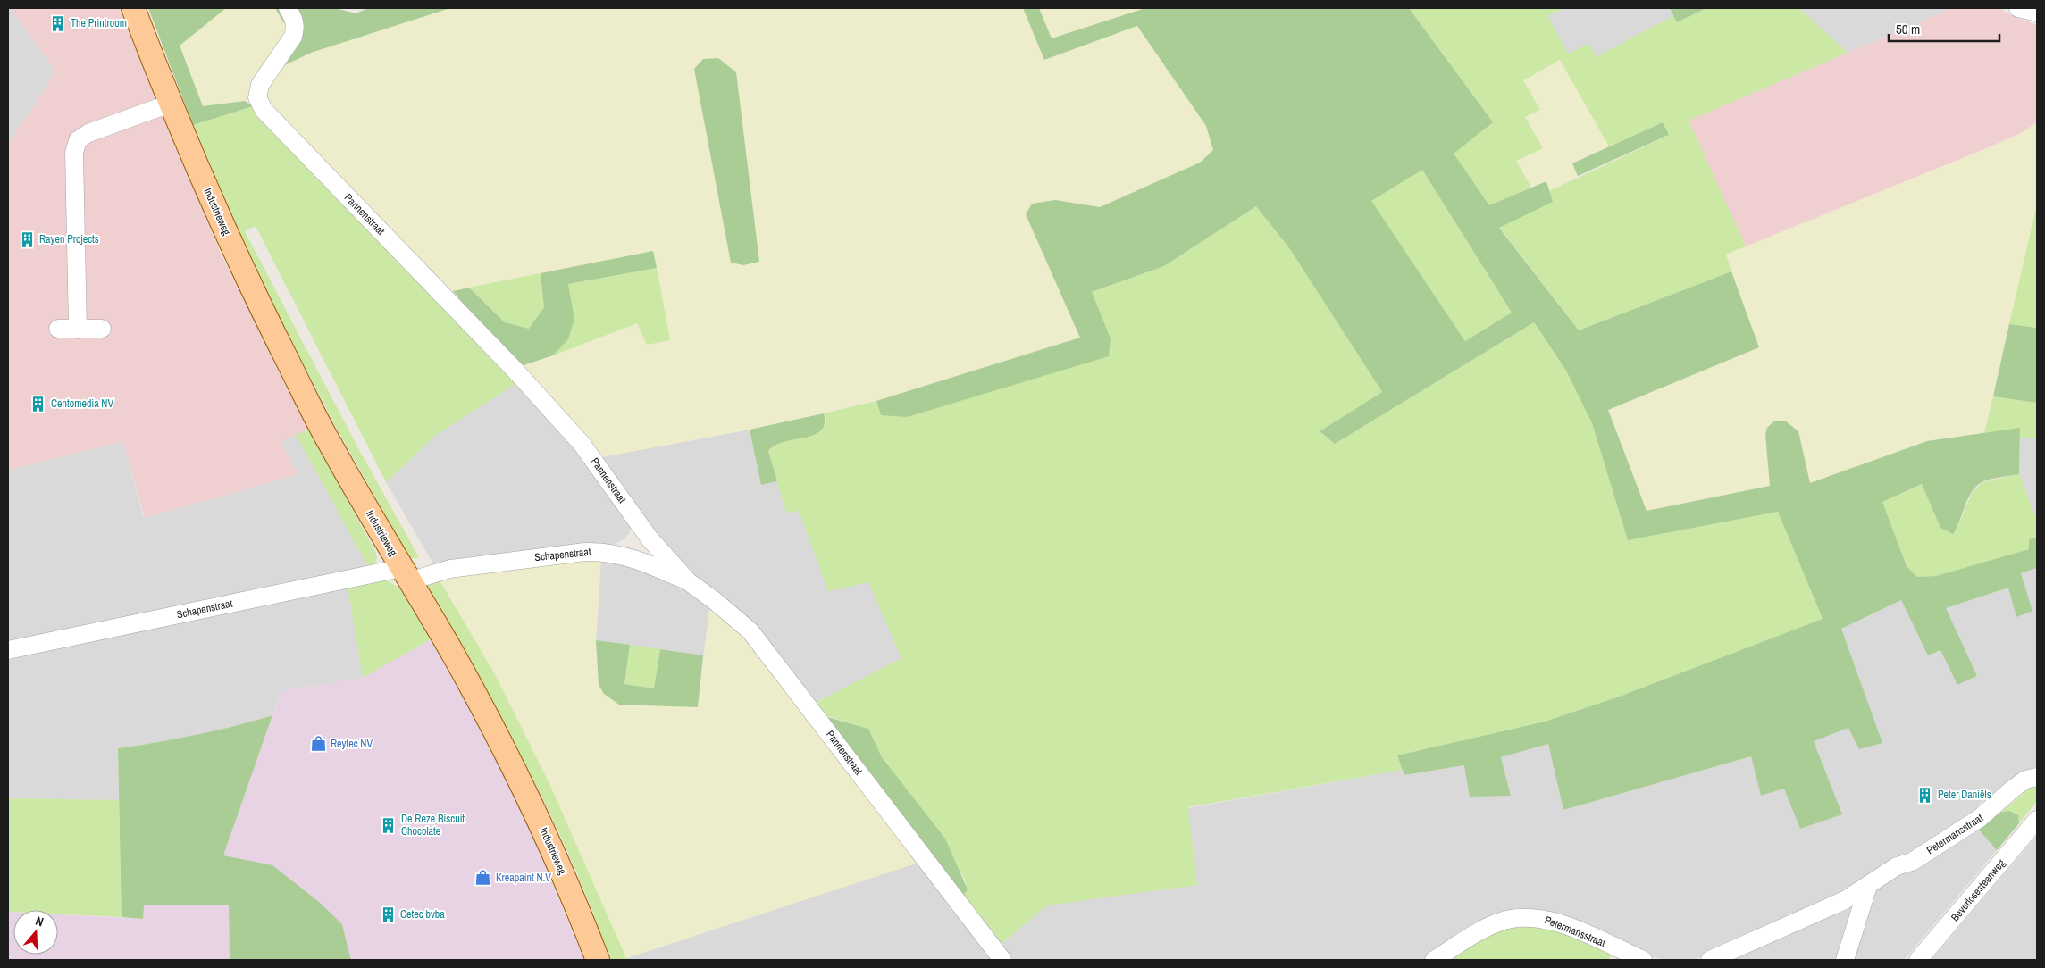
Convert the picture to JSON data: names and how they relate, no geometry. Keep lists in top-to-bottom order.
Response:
{
  "streets": {
    "main road": ["Industrieweg"],
    "street": [
      "Pannenstraat",
      "Schapenstraat",
      "Petermansstraat",
      "Beverlosesteenweg"
    ]
  },
  "crossings": [
    ["Industrieweg", "Schapenstraat"],
    ["Pannenstraat", "Schapenstraat"]
  ],
  "places": {
    "building": [
      "The Printroom",
      "Rayen Projects",
      "Centomedia NV",
      "Peter Daniëls",
      "De Reze Biscuit Chocolate",
      "Cetec bvba"
    ],
    "shop": ["Reytec NV", "Kreapaint N.V"]
  },
  "scale_bar": "50 m",
  "north": "top"
}
